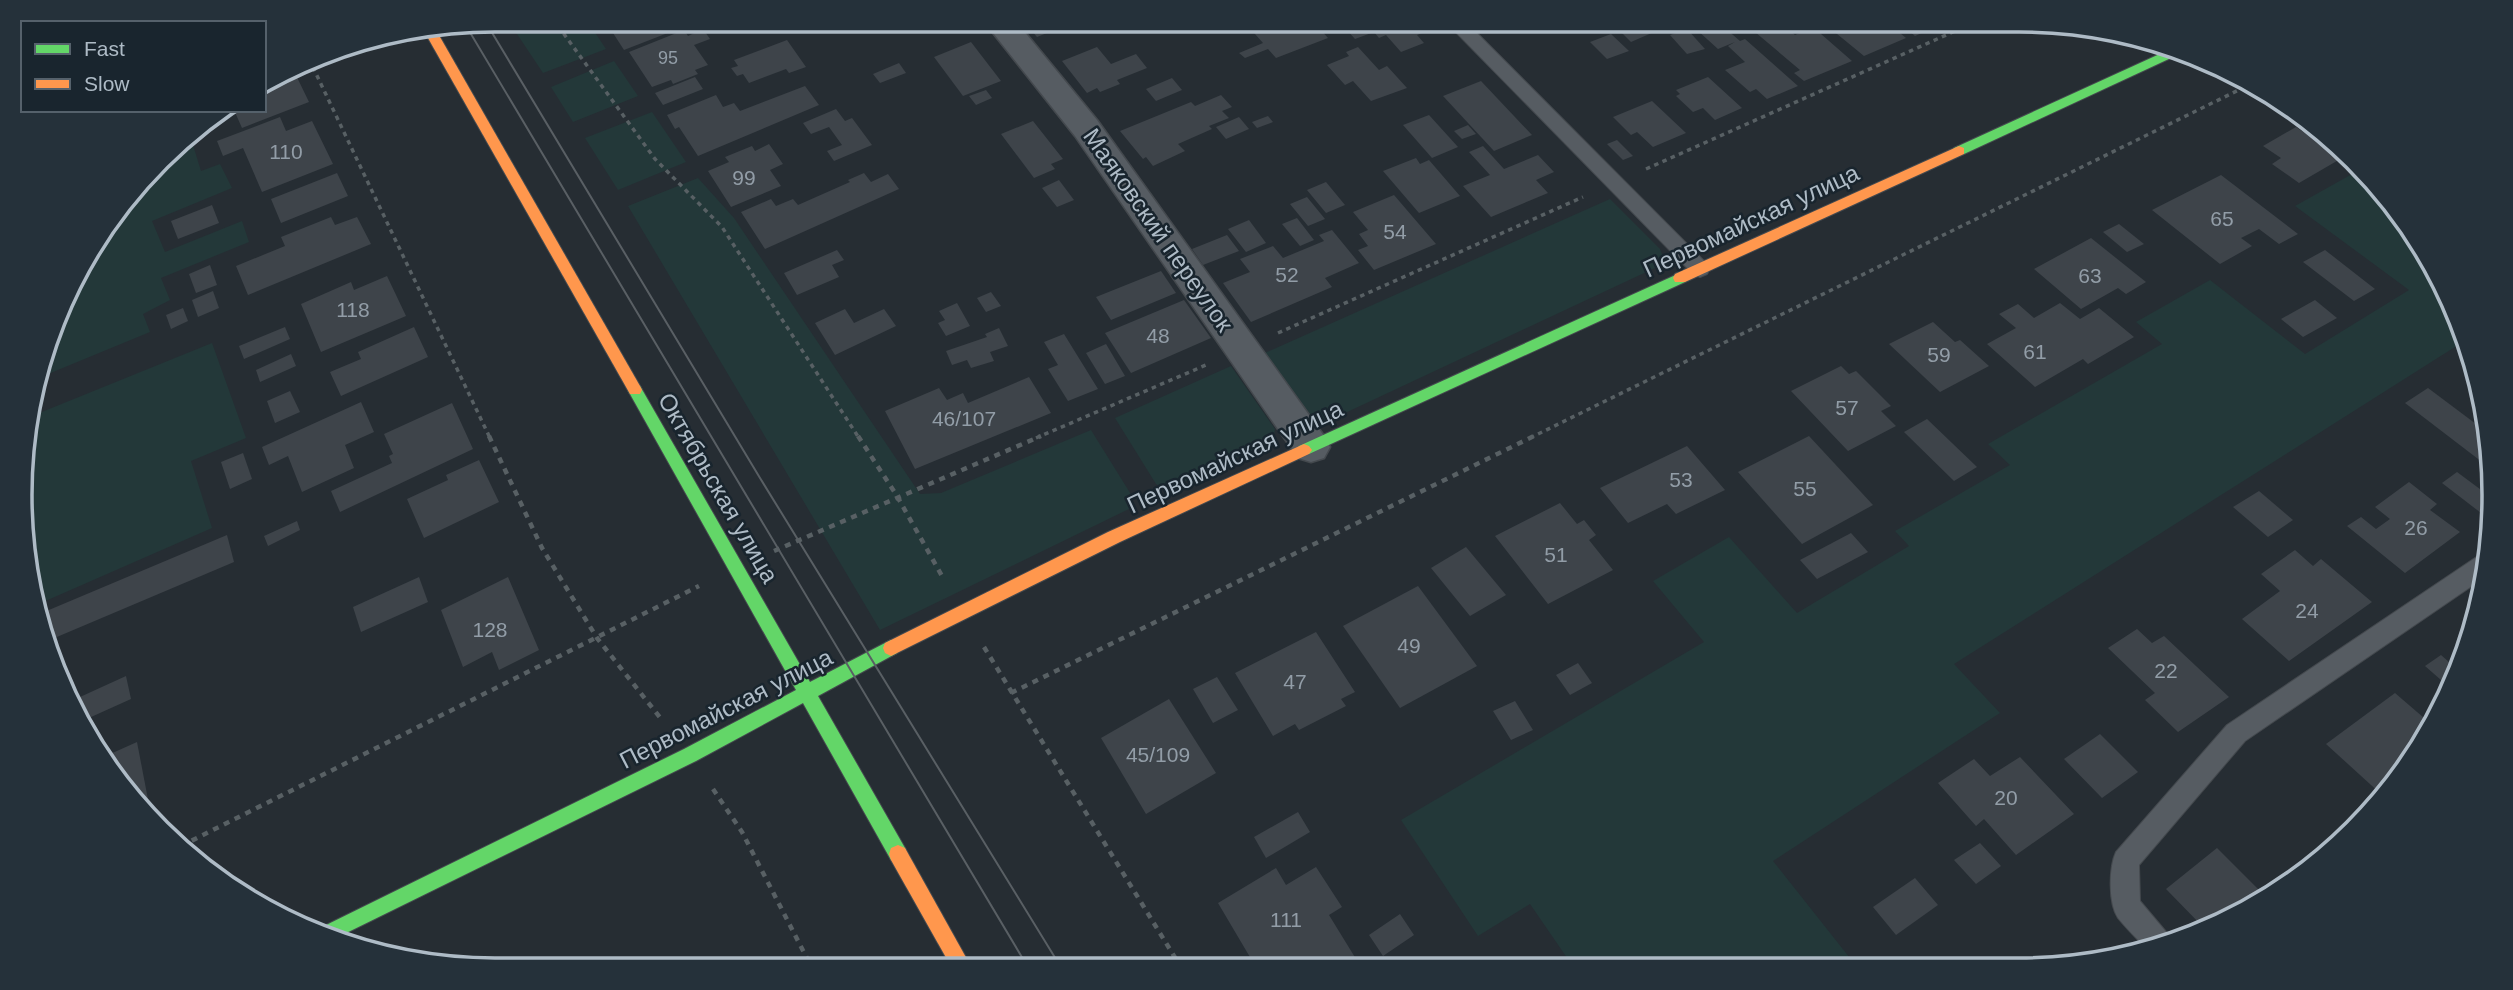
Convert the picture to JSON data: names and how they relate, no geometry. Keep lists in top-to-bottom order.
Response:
{
  "streets": {
    "street": ["Первомайская улица", "Маяковский переулок", "Октябрьская улица"]
  },
  "crossings": [
    ["Первомайская улица", "Маяковский переулок"],
    ["Первомайская улица", "Октябрьская улица"]
  ],
  "house_numbers": [
    "95",
    "110",
    "99",
    "65",
    "54",
    "52",
    "63",
    "118",
    "48",
    "61",
    "59",
    "57",
    "46/107",
    "53",
    "55",
    "26",
    "51",
    "24",
    "128",
    "49",
    "22",
    "47",
    "45/109",
    "20",
    "111"
  ],
  "legend": ["Fast", "Slow"]
}
